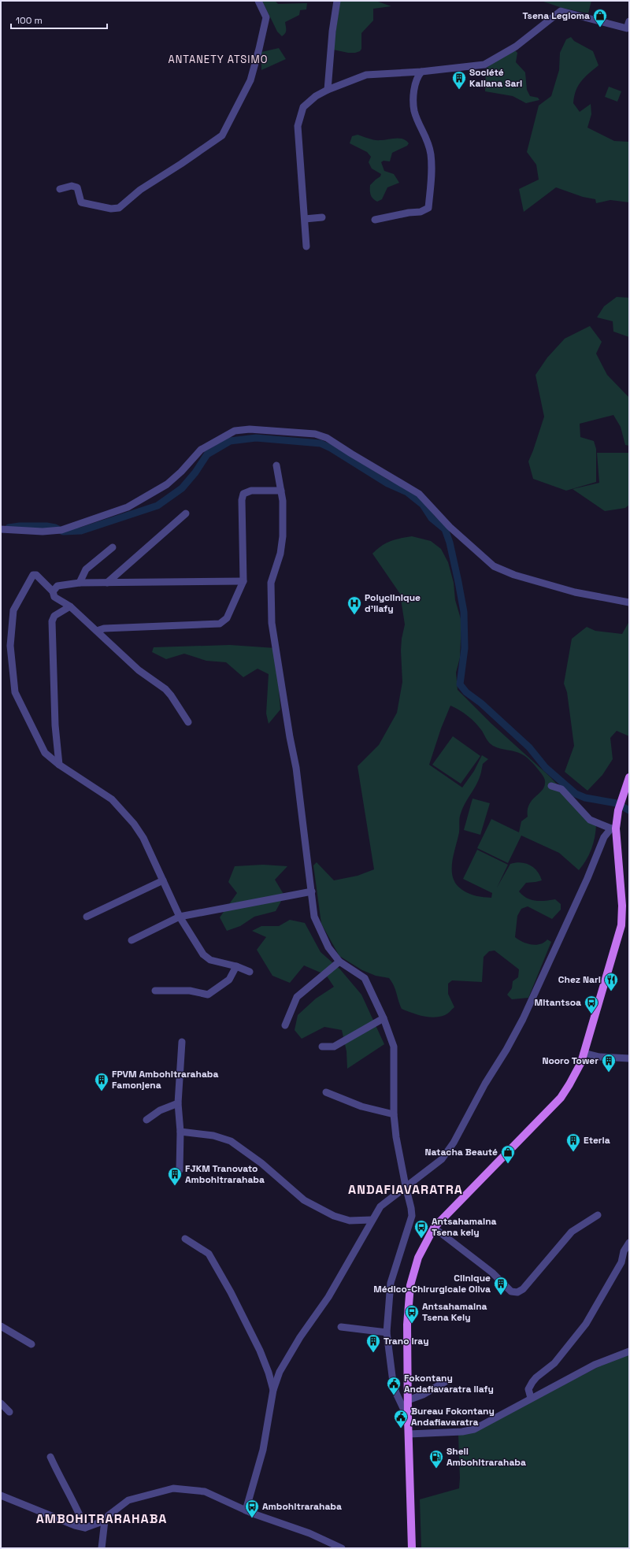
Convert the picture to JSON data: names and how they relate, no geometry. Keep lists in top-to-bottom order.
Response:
{
  "districts": ["ANTANETY ATSIMO", "ANDAFIAVARATRA", "AMBOHITRARAHABA"],
  "places": {
    "shop": ["Tsena Legioma", "Natacha Beauté"],
    "building": [
      "Société Kaliana Sarl",
      "Nooro Tower",
      "FPVM Ambohitrarahaba Famonjena",
      "Eteria",
      "FJKM Tranovato Ambohitrarahaba",
      "Clinique Médico-Chirurgicale Oliva",
      "Trano iray"
    ],
    "hospital": ["Polyclinique d'Ilafy"],
    "restaurant": ["Chez Nari"],
    "bus stop": [
      "Mitantsoa",
      "Antsahamaina Tsena kely",
      "Antsahamaina Tsena Kely",
      "Ambohitrarahaba"
    ],
    "public building": ["Fokontany Andafiavaratra Ilafy", "Bureau Fokontany Andafiavaratra"],
    "fuel station": ["Shell Ambohitrarahaba"]
  },
  "scale_bar": "100 m"
}
